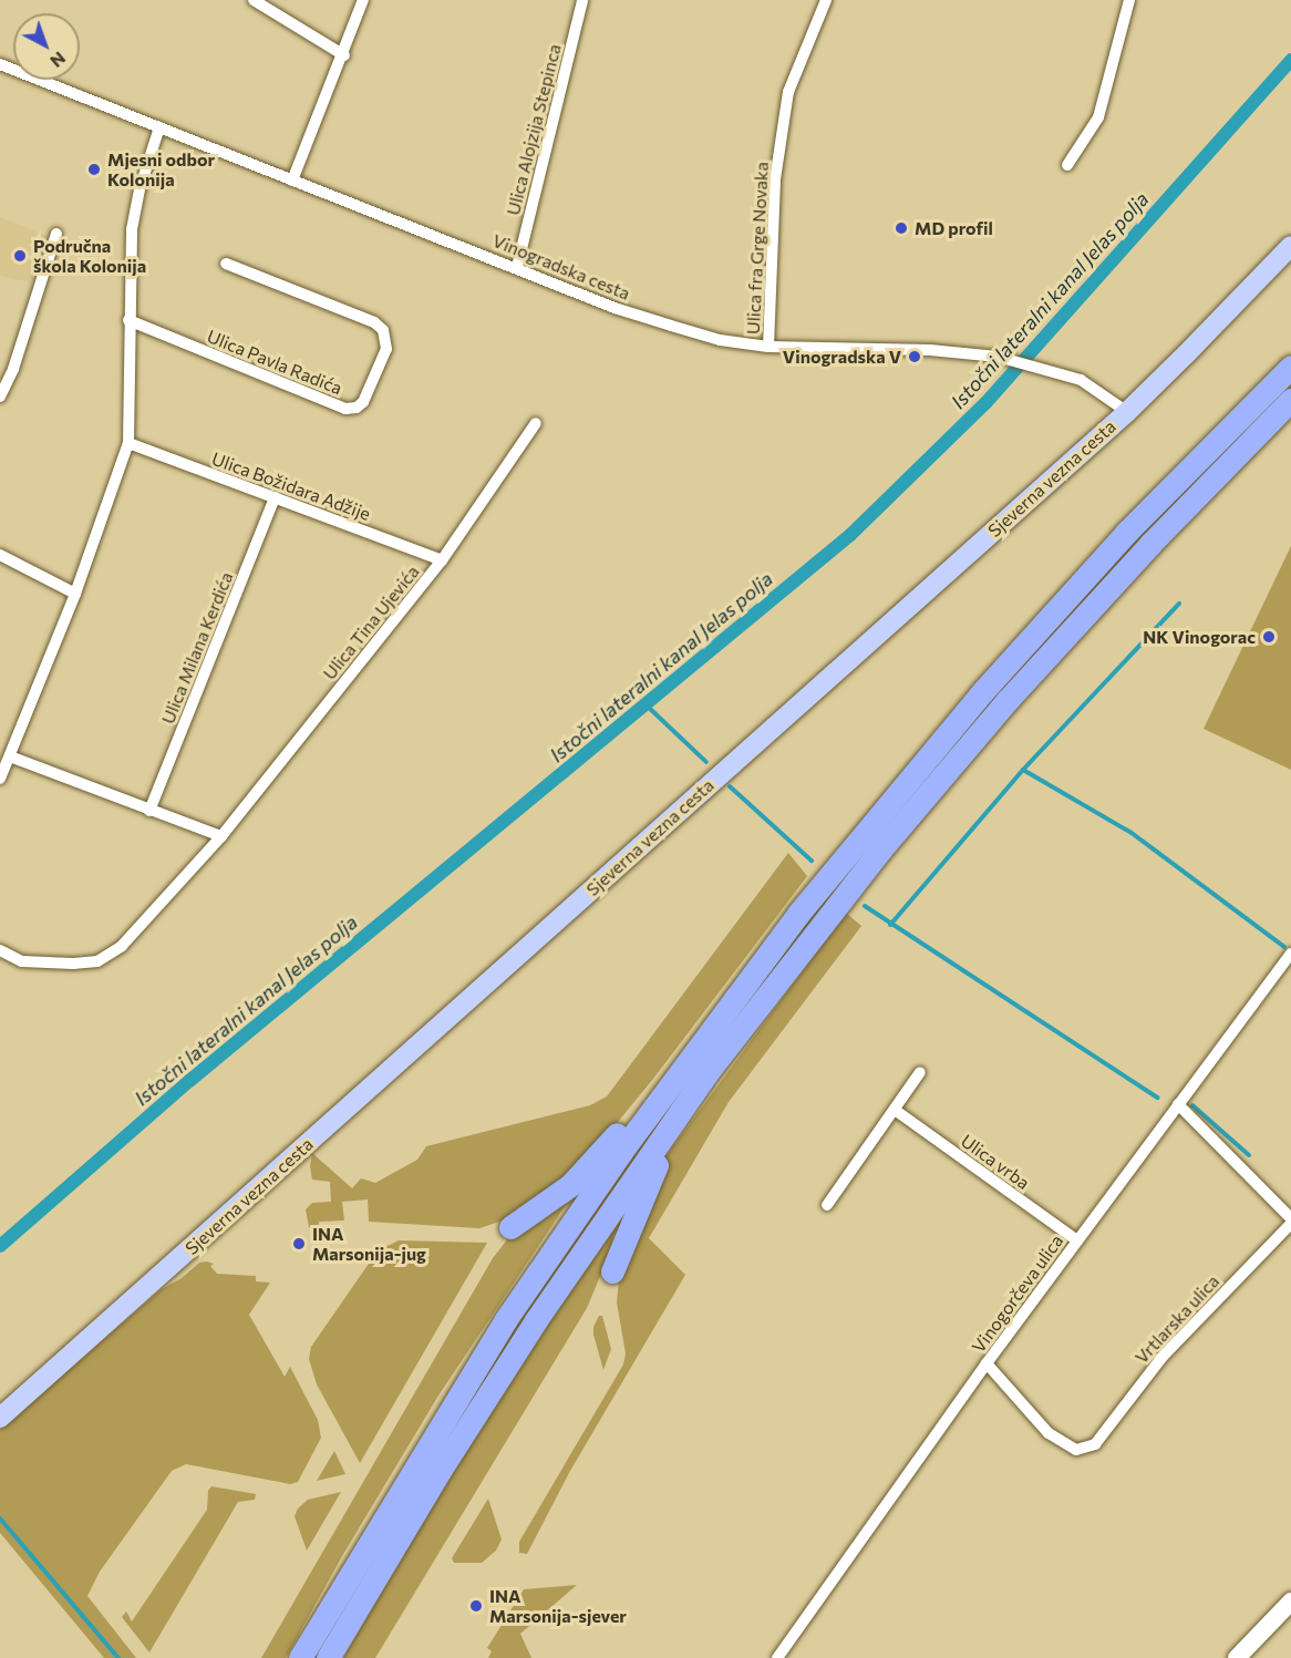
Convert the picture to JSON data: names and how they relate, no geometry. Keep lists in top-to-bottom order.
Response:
{
  "streets": {
    "main road": ["Sjeverna vezna cesta"],
    "street": [
      "Ulica Alojzija Stepinca",
      "Ulica fra Grge Novaka",
      "Vinogradska cesta",
      "Ulica Pavla Radića",
      "Ulica Božidara Adžije",
      "Ulica Tina Ujevića",
      "Ulica Milana Kerdića",
      "Ulica vrba",
      "Vinogorčeva ulica",
      "Vrtlarska ulica"
    ]
  },
  "crossings": [
    ["Ulica Alojzija Stepinca", "Vinogradska cesta"],
    ["Ulica fra Grge Novaka", "Vinogradska cesta"],
    ["Vinogradska cesta", "Sjeverna vezna cesta"],
    ["Ulica Božidara Adžije", "Ulica Tina Ujevića"],
    ["Ulica Božidara Adžije", "Ulica Milana Kerdića"],
    ["Ulica vrba", "Vinogorčeva ulica"],
    ["Vinogorčeva ulica", "Vrtlarska ulica"]
  ],
  "water": ["Istočni lateralni kanal Jelas polja"],
  "places": [
    "Mjesni odbor Kolonija",
    "MD profil",
    "Područna škola Kolonija",
    "Vinogradska V",
    "NK Vinogorac",
    "INA Marsonija-jug",
    "INA Marsonija-sjever"
  ],
  "north": "bottom right"
}
